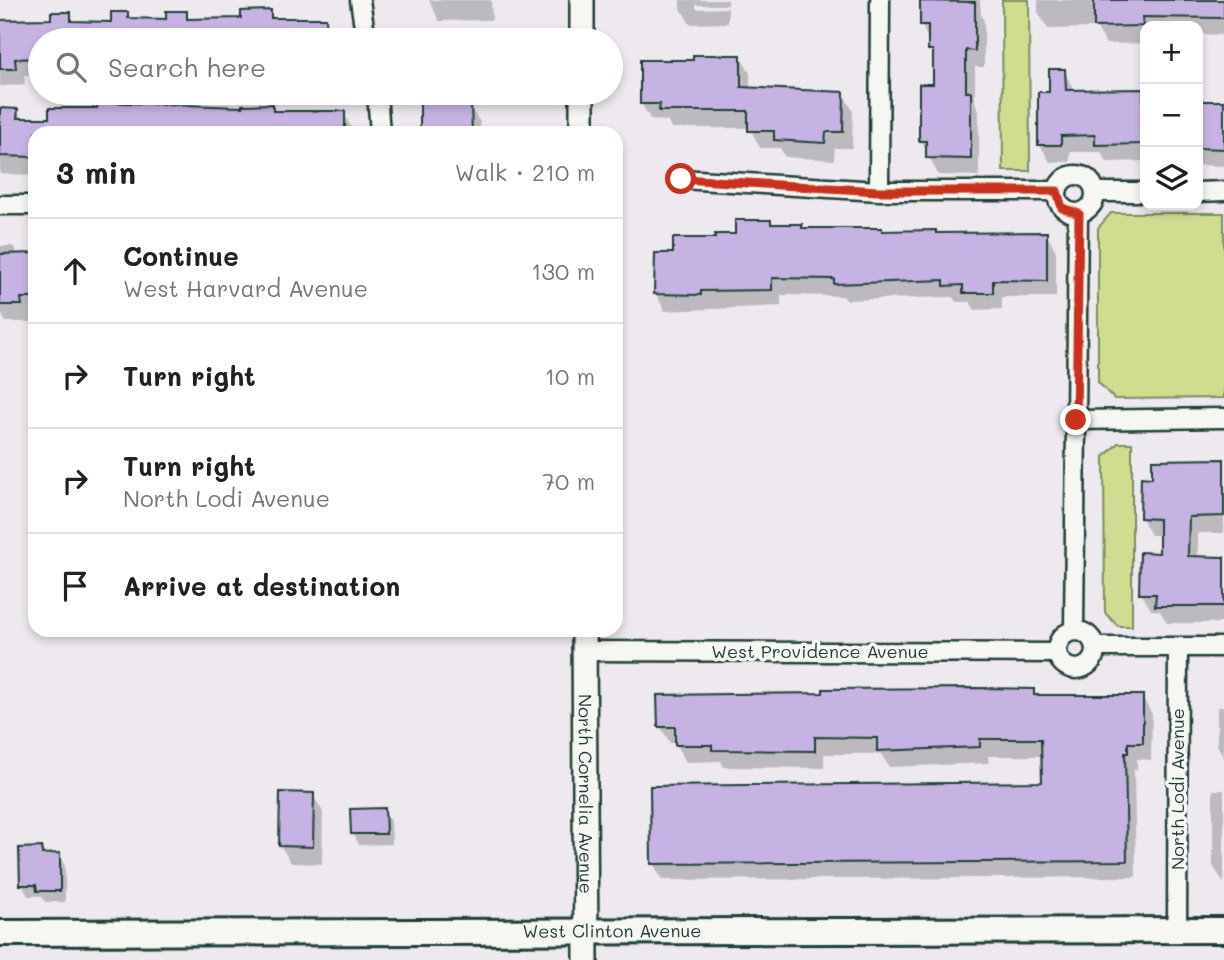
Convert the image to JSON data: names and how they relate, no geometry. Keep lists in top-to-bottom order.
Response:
{
  "streets": {
    "main road": ["West Clinton Avenue"],
    "street": ["West Providence Avenue", "North Lodi Avenue", "North Cornelia Avenue"]
  },
  "crossings": [
    ["West Providence Avenue", "North Cornelia Avenue"],
    ["North Lodi Avenue", "West Clinton Avenue"],
    ["North Cornelia Avenue", "West Clinton Avenue"]
  ],
  "page": {
    "map_buttons": ["+", "−"],
    "search": "Search here",
    "heading": ["3 min", "Walk · 210 m"],
    "list": [
      ["Continue", "West Harvard Avenue", "130 m"],
      ["Turn right", "10 m"],
      ["Turn right", "North Lodi Avenue", "70 m"],
      "Arrive at destination"
    ]
  }
}
